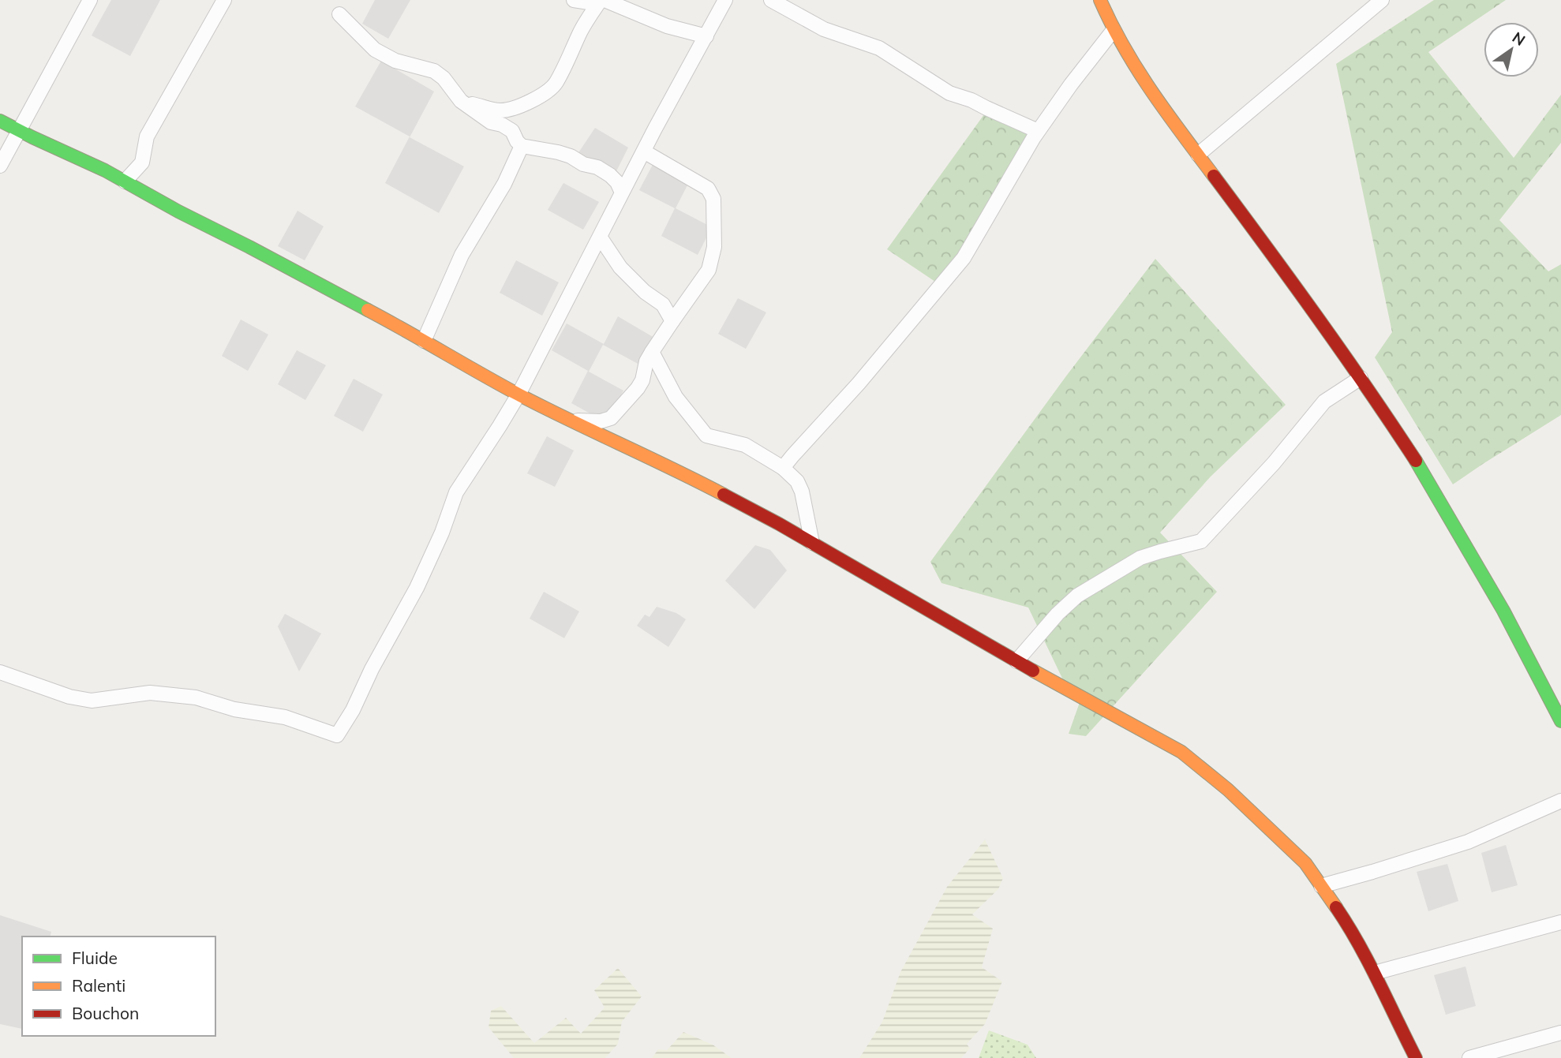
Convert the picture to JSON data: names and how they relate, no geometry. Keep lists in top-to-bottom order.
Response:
{
  "legend": ["Fluide", "Ralenti", "Bouchon"],
  "north": "top right"
}
